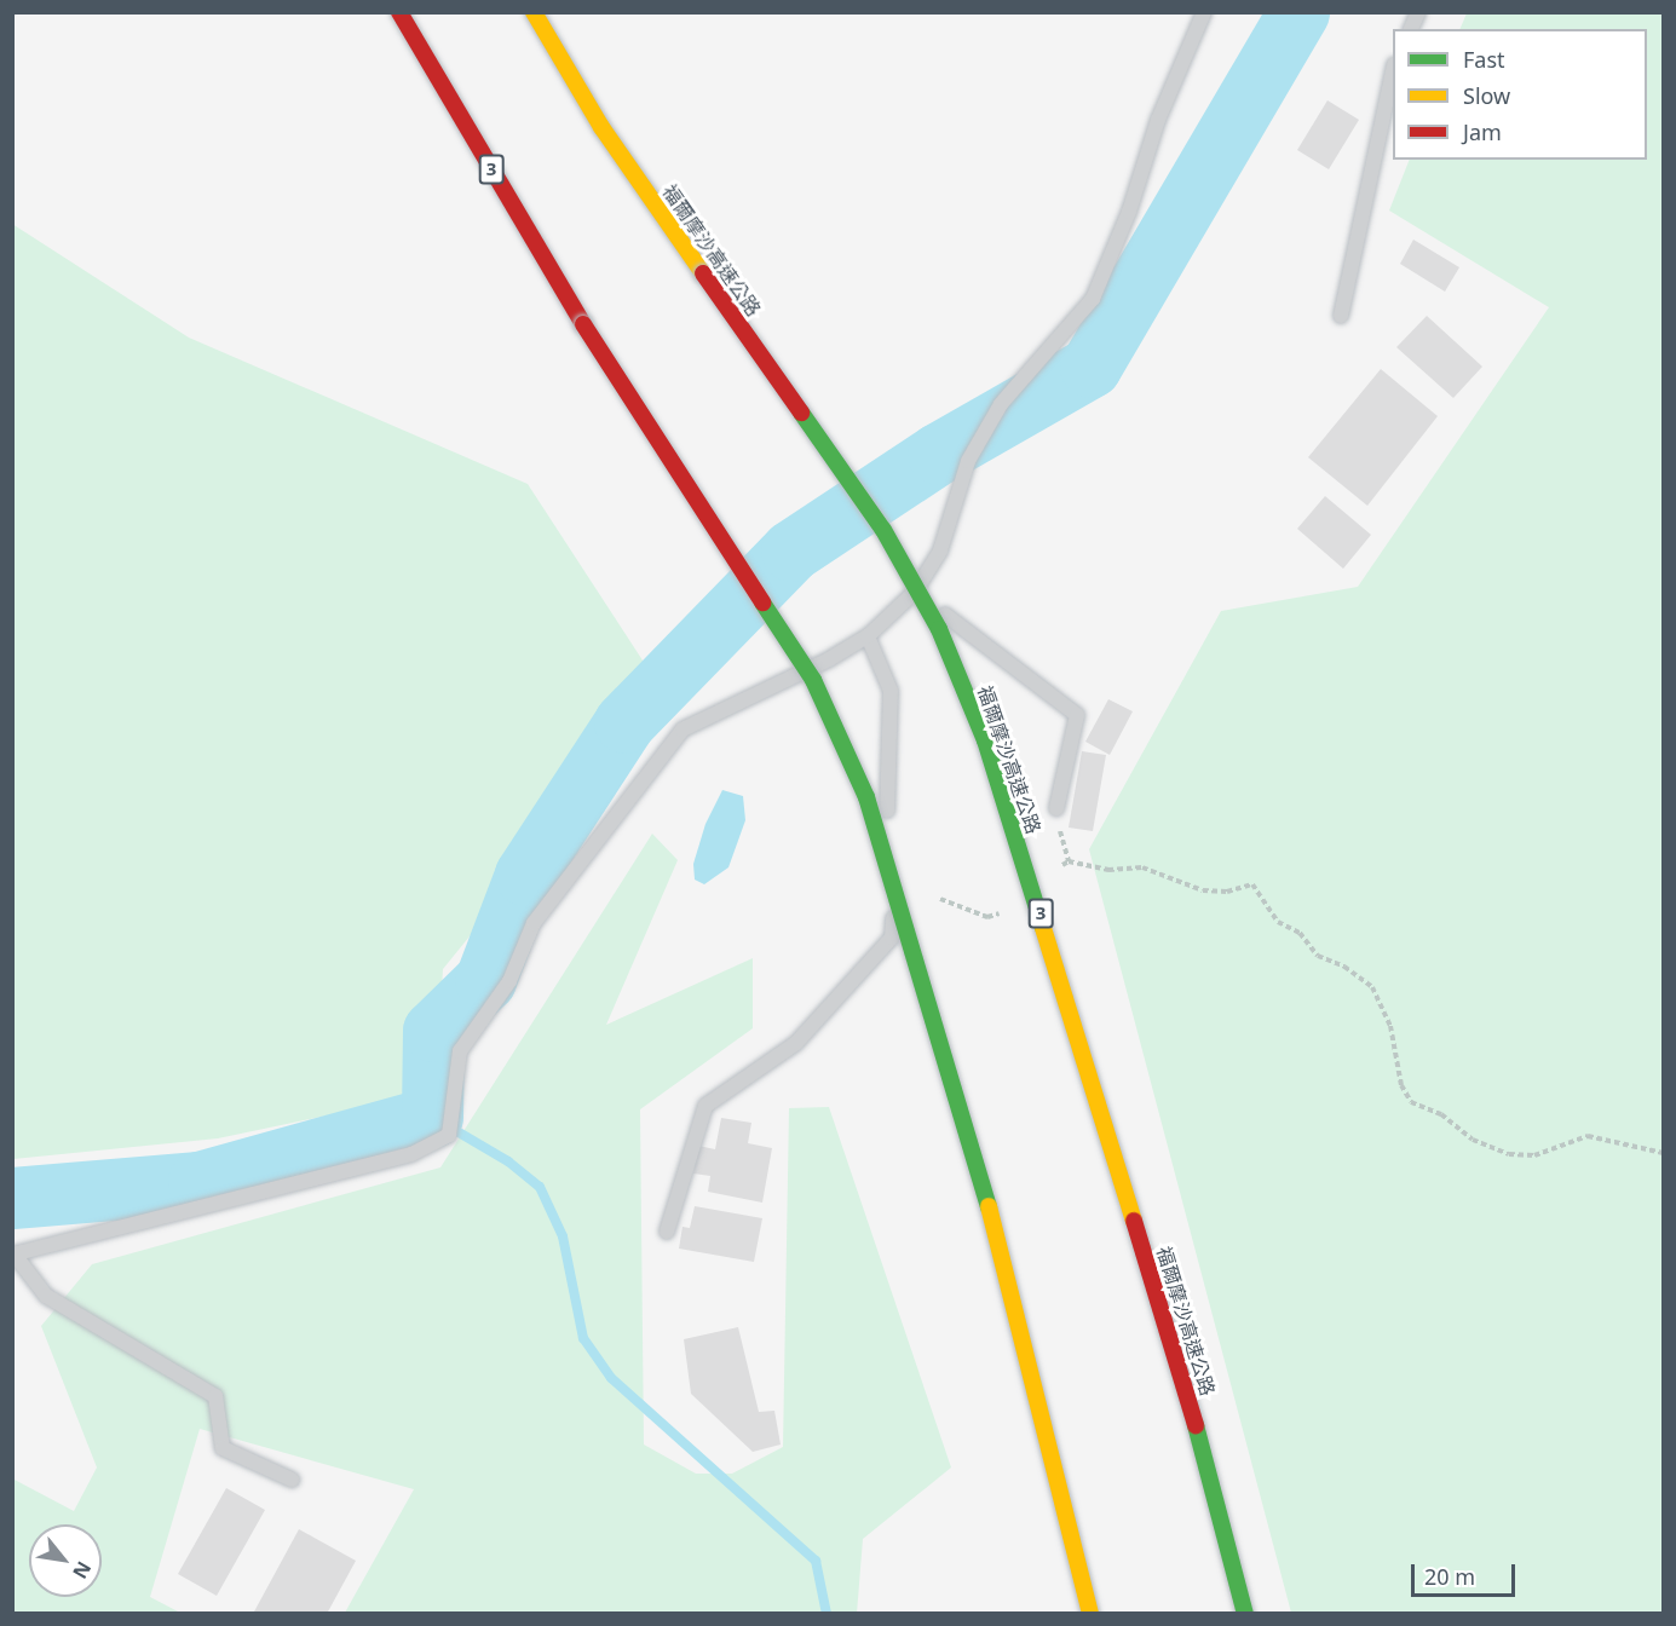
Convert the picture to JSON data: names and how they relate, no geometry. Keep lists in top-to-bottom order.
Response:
{
  "streets": {
    "highway": ["3", "福爾摩沙高速公路"]
  },
  "legend": ["Fast", "Slow", "Jam"],
  "scale_bar": "20 m",
  "north": "bottom right"
}
